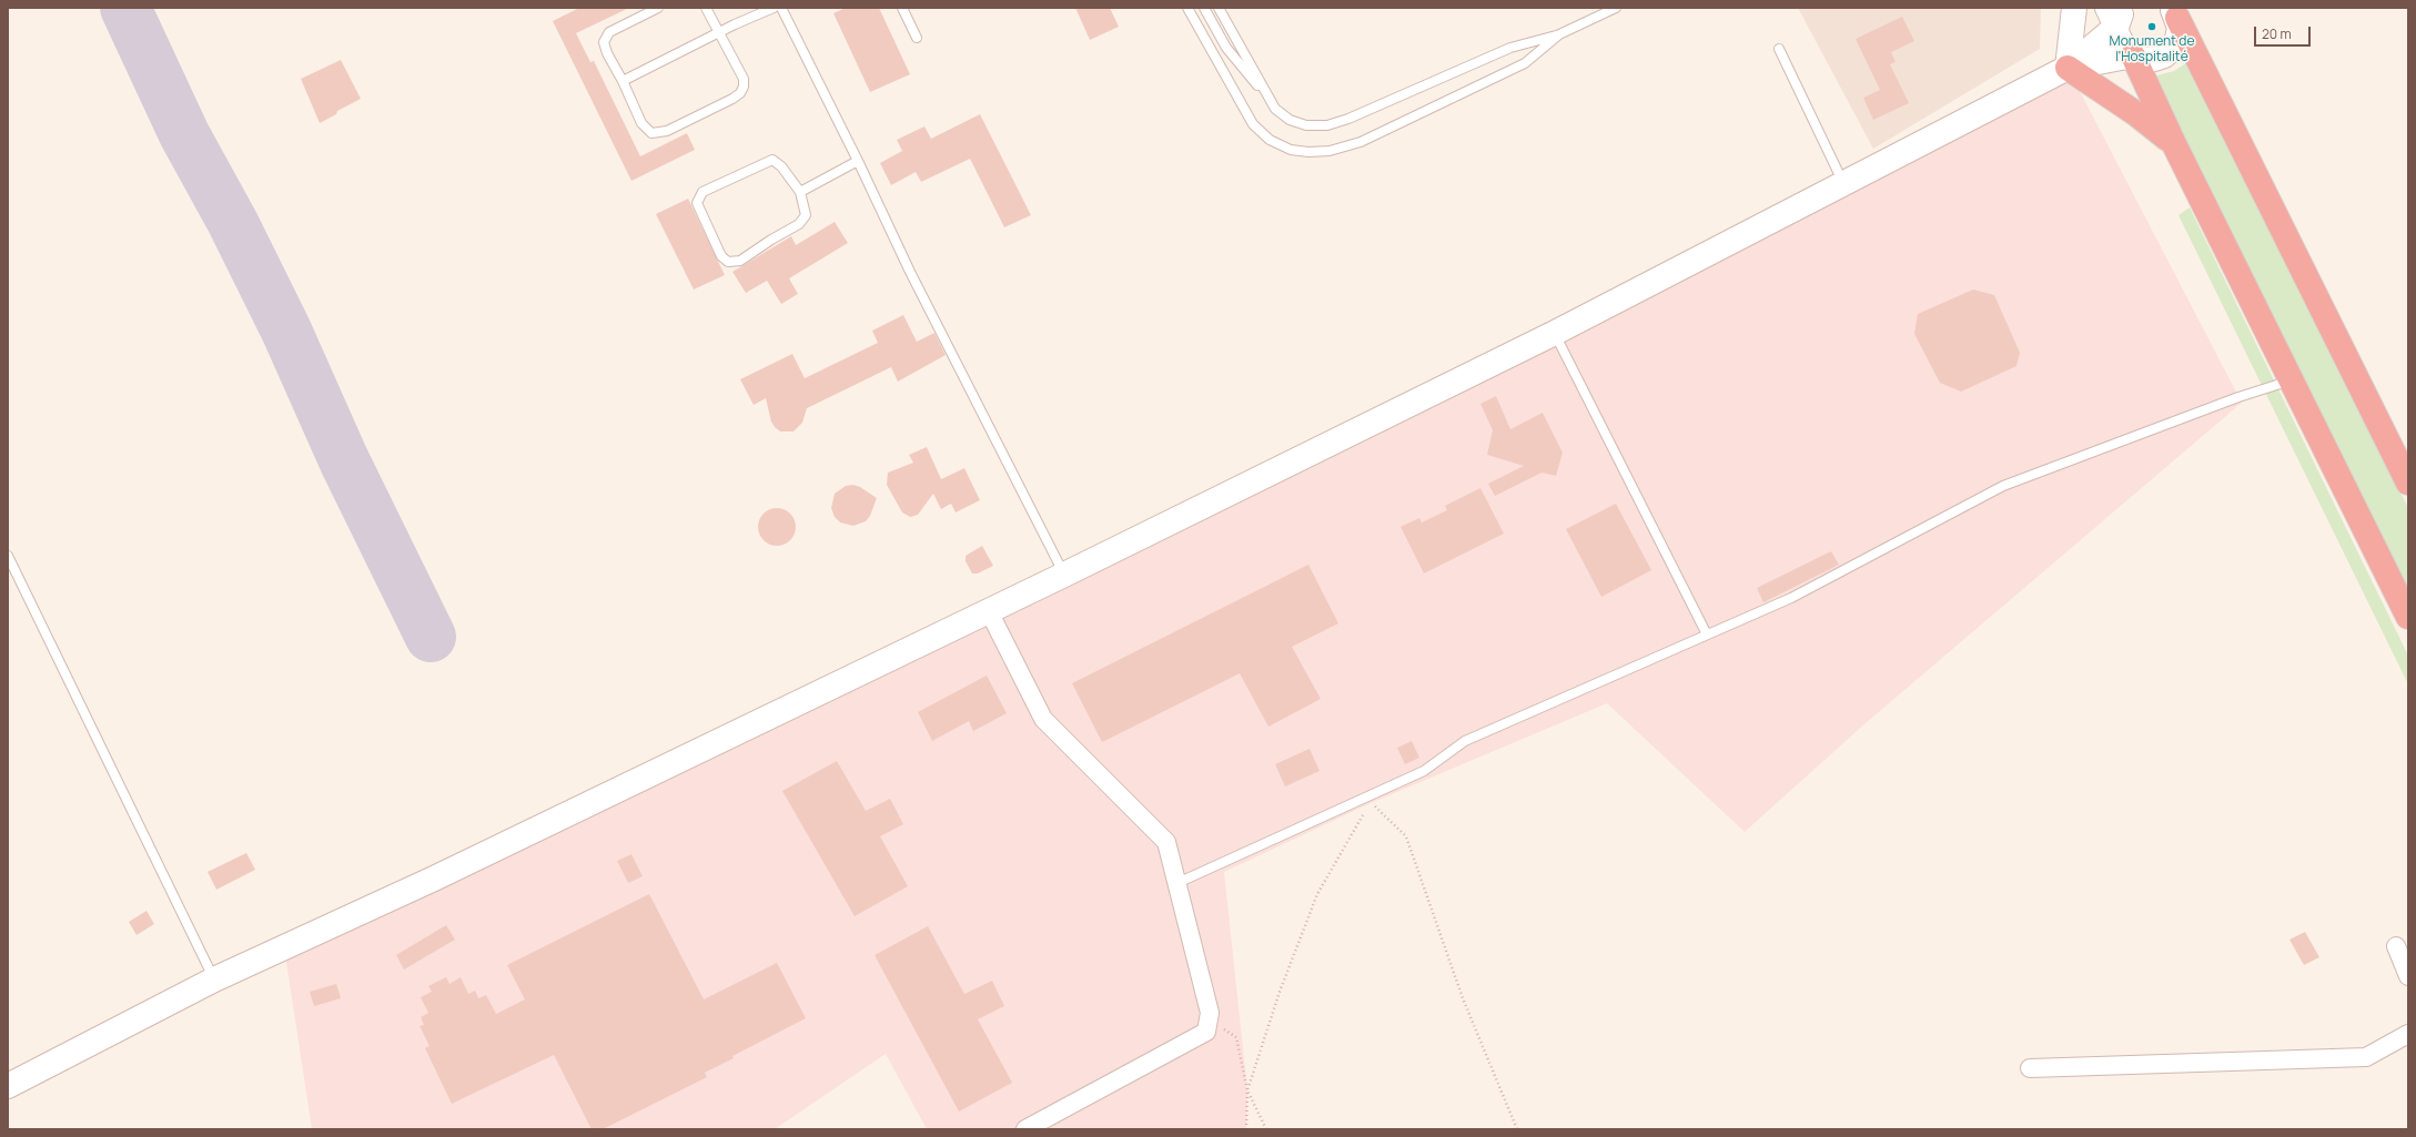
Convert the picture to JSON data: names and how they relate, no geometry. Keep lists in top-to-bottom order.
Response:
{
  "places": ["Monument de l'Hospitalité"],
  "scale_bar": "20 m"
}
